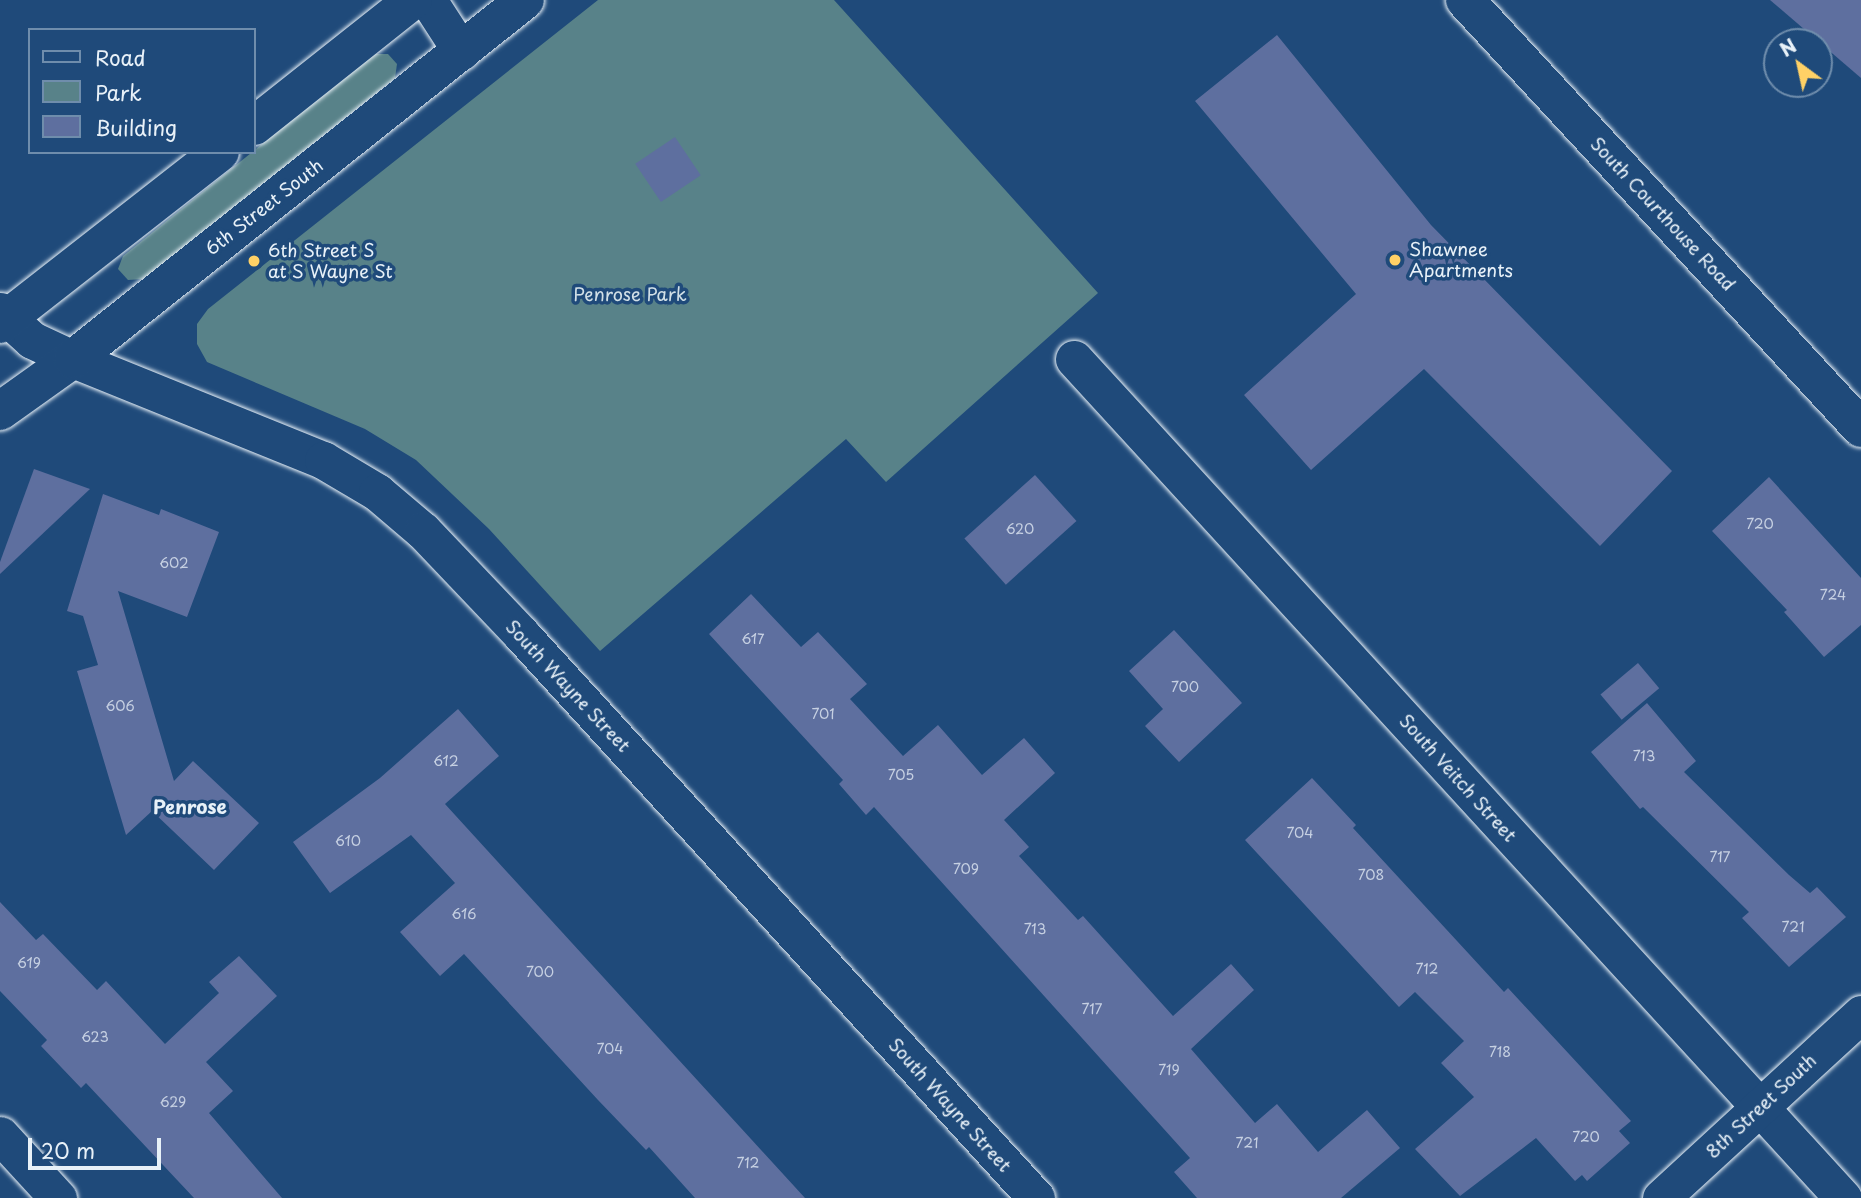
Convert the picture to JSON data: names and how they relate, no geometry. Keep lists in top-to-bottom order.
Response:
{
  "streets": {
    "street": [
      "6th Street South",
      "South Courthouse Road",
      "South Wayne Street",
      "South Veitch Street",
      "8th Street South"
    ]
  },
  "crossings": [
    ["6th Street South", "South Wayne Street"],
    ["South Veitch Street", "8th Street South"]
  ],
  "districts": ["Penrose"],
  "parks": ["Penrose Park"],
  "places": ["Shawnee Apartments", "6th Street S at S Wayne St"],
  "house_numbers": [
    "720",
    "620",
    "602",
    "724",
    "617",
    "700",
    "606",
    "701",
    "713",
    "612",
    "705",
    "704",
    "610",
    "717",
    "709",
    "708",
    "616",
    "721",
    "713",
    "619",
    "712",
    "700",
    "717",
    "623",
    "704",
    "718",
    "719",
    "629",
    "720",
    "721",
    "712"
  ],
  "legend": ["Road", "Park", "Building"],
  "scale_bar": "20 m",
  "north": "top left"
}
